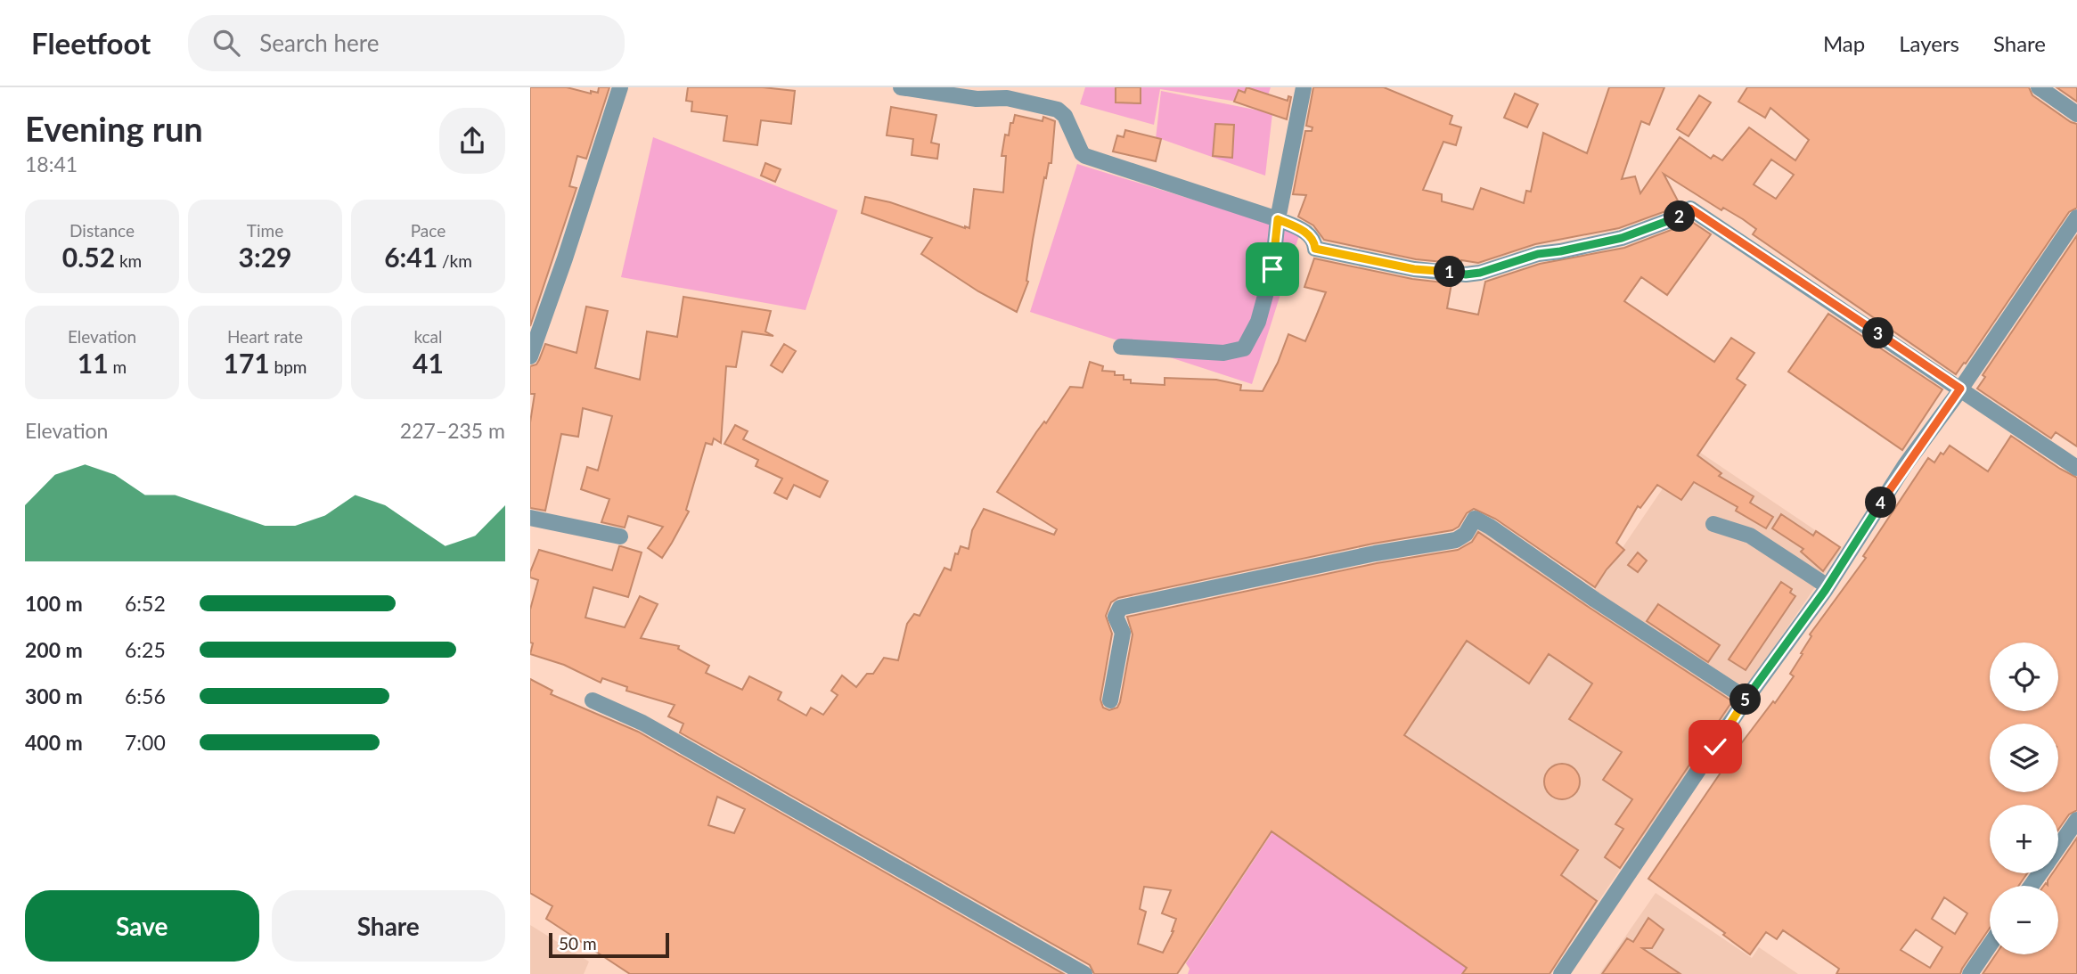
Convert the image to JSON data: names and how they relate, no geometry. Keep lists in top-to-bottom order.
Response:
{
  "scale_bar": "50 m",
  "page": {
    "header": "Fleetfoot",
    "search": "Search here",
    "nav": ["Map", "Layers", "Share"],
    "heading": ["Evening run", "18:41"],
    "stats": [
      ["Distance", "0.52 km"],
      ["Time", "3:29"],
      ["Pace", "6:41 /km"],
      ["Elevation", "11 m"],
      ["Heart rate", "171 bpm"],
      ["kcal", "41"]
    ],
    "pins": [
      "2",
      "1",
      "3",
      "4",
      "5"
    ],
    "chart": ["Elevation", "227–235 m"],
    "list": [
      {
        "name": "100 m",
        "note": "6:52"
      },
      {
        "name": "200 m",
        "note": "6:25"
      },
      {
        "name": "300 m",
        "note": "6:56"
      },
      {
        "name": "400 m",
        "note": "7:00"
      }
    ],
    "map_buttons": ["+", "−"],
    "buttons": ["Save", "Share"],
    "scale": "50 m"
  }
}
